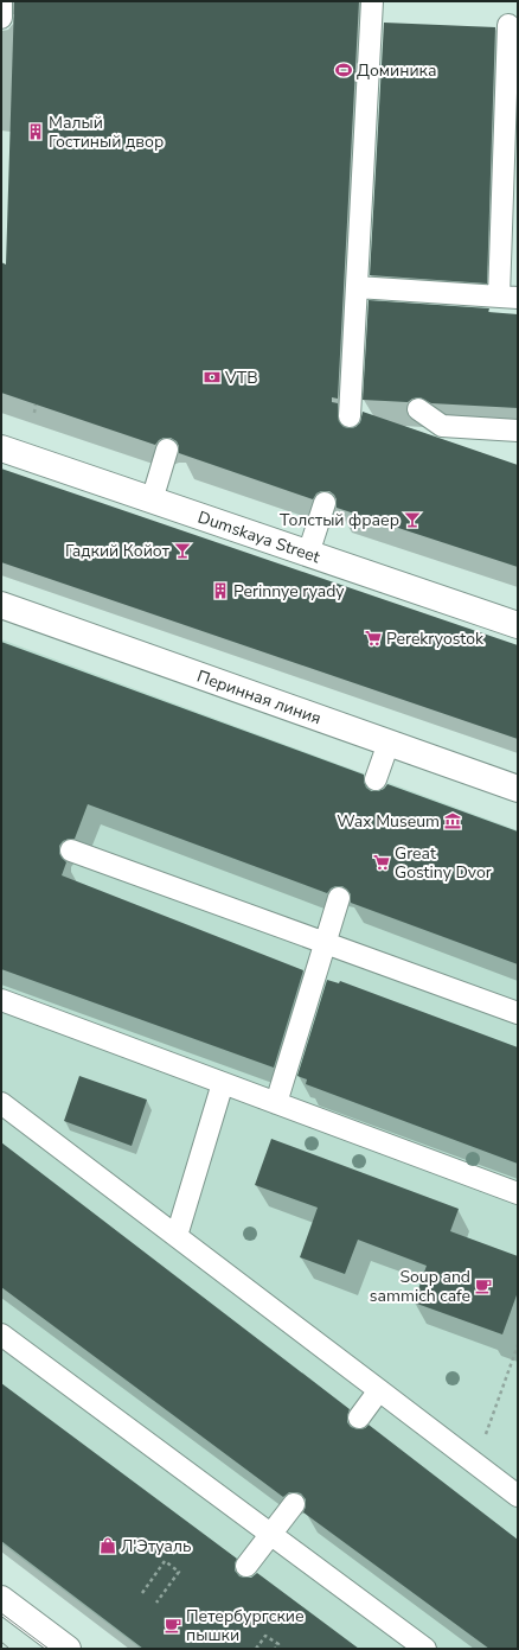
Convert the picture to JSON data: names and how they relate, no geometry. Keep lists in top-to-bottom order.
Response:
{
  "streets": {
    "street": ["Dumskaya Street", "Перинная линия"]
  },
  "places": {
    "sports": ["Доминика"],
    "building": ["Малый Гостиный двор", "Perinnye ryady"],
    "bank": ["VTB"],
    "bar": ["Толстый фраер", "Гадкий Койот"],
    "supermarket": ["Perekryostok", "Great Gostiny Dvor"],
    "museum": ["Wax Museum"],
    "cafe": ["Soup and sammich cafe", "Петербургские пышки"],
    "shop": ["Л'Этуаль"]
  }
}
